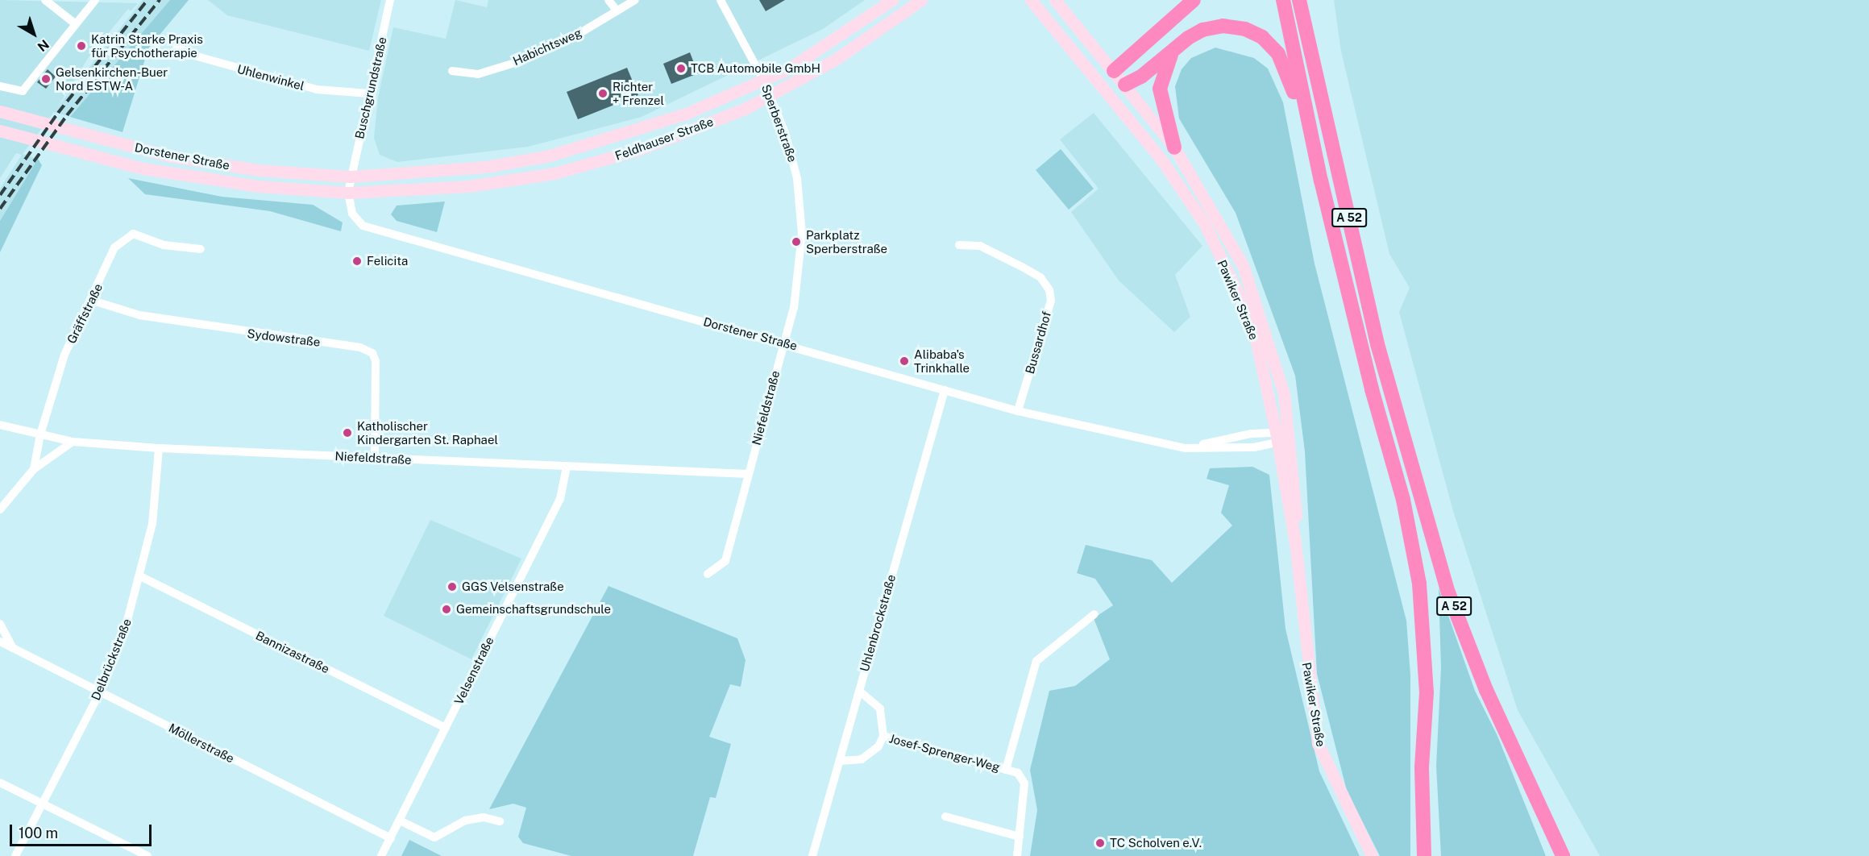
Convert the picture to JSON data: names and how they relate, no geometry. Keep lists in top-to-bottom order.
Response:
{
  "streets": {
    "highway": ["A 52"],
    "main road": ["Feldhauser Straße", "Dorstener Straße", "Pawiker Straße"],
    "street": [
      "Habichtsweg",
      "Uhlenwinkel",
      "Buschgrundstraße",
      "Sperberstraße",
      "Gräffstraße",
      "Sydowstraße",
      "Bussardhof",
      "Niefeldstraße",
      "Uhlenbrockstraße",
      "Bannizastraße",
      "Delbrückstraße",
      "Velsenstraße",
      "Möllerstraße",
      "Josef-Sprenger-Weg"
    ]
  },
  "crossings": [
    ["Uhlenwinkel", "Buschgrundstraße"],
    ["Buschgrundstraße", "Feldhauser Straße"],
    ["Buschgrundstraße", "Dorstener Straße"],
    ["Sperberstraße", "Feldhauser Straße"],
    ["Sperberstraße", "Dorstener Straße"],
    ["Sperberstraße", "Niefeldstraße"],
    ["Feldhauser Straße", "Dorstener Straße"],
    ["Dorstener Straße", "Pawiker Straße"],
    ["Dorstener Straße", "Bussardhof"],
    ["Dorstener Straße", "Niefeldstraße"],
    ["Dorstener Straße", "Uhlenbrockstraße"],
    ["Gräffstraße", "Sydowstraße"],
    ["Gräffstraße", "Niefeldstraße"],
    ["Sydowstraße", "Niefeldstraße"],
    ["Niefeldstraße", "Delbrückstraße"],
    ["Niefeldstraße", "Velsenstraße"],
    ["Uhlenbrockstraße", "Josef-Sprenger-Weg"],
    ["Bannizastraße", "Delbrückstraße"],
    ["Bannizastraße", "Velsenstraße"],
    ["Delbrückstraße", "Möllerstraße"],
    ["Velsenstraße", "Möllerstraße"]
  ],
  "places": [
    "Katrin Starke Praxis für Psychotherapie",
    "TCB Automobile GmbH",
    "Gelsenkirchen-Buer Nord ESTW-A",
    "Richter + Frenzel",
    "Parkplatz Sperberstraße",
    "Felicita",
    "Alibaba's Trinkhalle",
    "Katholischer Kindergarten St. Raphael",
    "GGS Velsenstraße",
    "Gemeinschaftsgrundschule",
    "TC Scholven e.V."
  ],
  "scale_bar": "100 m",
  "north": "bottom right"
}
